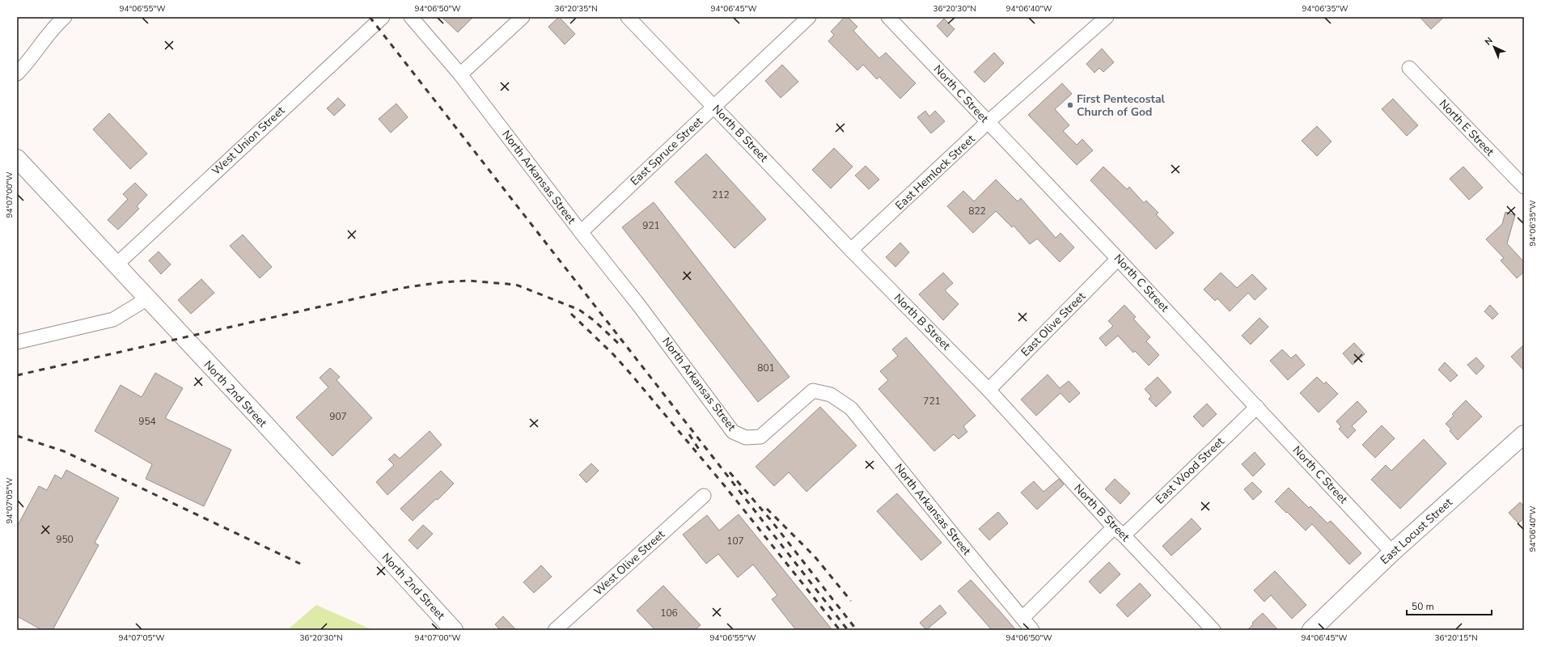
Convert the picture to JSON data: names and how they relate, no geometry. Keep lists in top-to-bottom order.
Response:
{
  "streets": {
    "main road": ["North 2nd Street", "East Locust Street"],
    "street": [
      "North C Street",
      "North E Street",
      "North B Street",
      "West Union Street",
      "East Spruce Street",
      "East Hemlock Street",
      "North Arkansas Street",
      "East Olive Street",
      "East Wood Street",
      "West Olive Street"
    ]
  },
  "crossings": [
    ["North C Street", "East Hemlock Street"],
    ["North C Street", "East Olive Street"],
    ["North C Street", "East Wood Street"],
    ["North C Street", "East Locust Street"],
    ["North B Street", "East Spruce Street"],
    ["North B Street", "East Hemlock Street"],
    ["North B Street", "East Olive Street"],
    ["North B Street", "East Wood Street"],
    ["West Union Street", "North 2nd Street"],
    ["East Spruce Street", "North Arkansas Street"],
    ["North Arkansas Street", "East Wood Street"]
  ],
  "places": ["First Pentecostal Church of God"],
  "house_numbers": [
    "212",
    "822",
    "921",
    "801",
    "721",
    "907",
    "954",
    "950",
    "107",
    "106"
  ],
  "scale_bar": "50 m",
  "north": "top left",
  "coordinates": [
    "94°06'55\"W",
    "94°06'50\"W",
    "36°20'35\"N",
    "94°06'45\"W",
    "36°20'30\"N",
    "94°06'40\"W",
    "94°06'35\"W",
    "94°07'00\"W",
    "94°07'05\"W",
    "36°20'15\"N"
  ]
}
